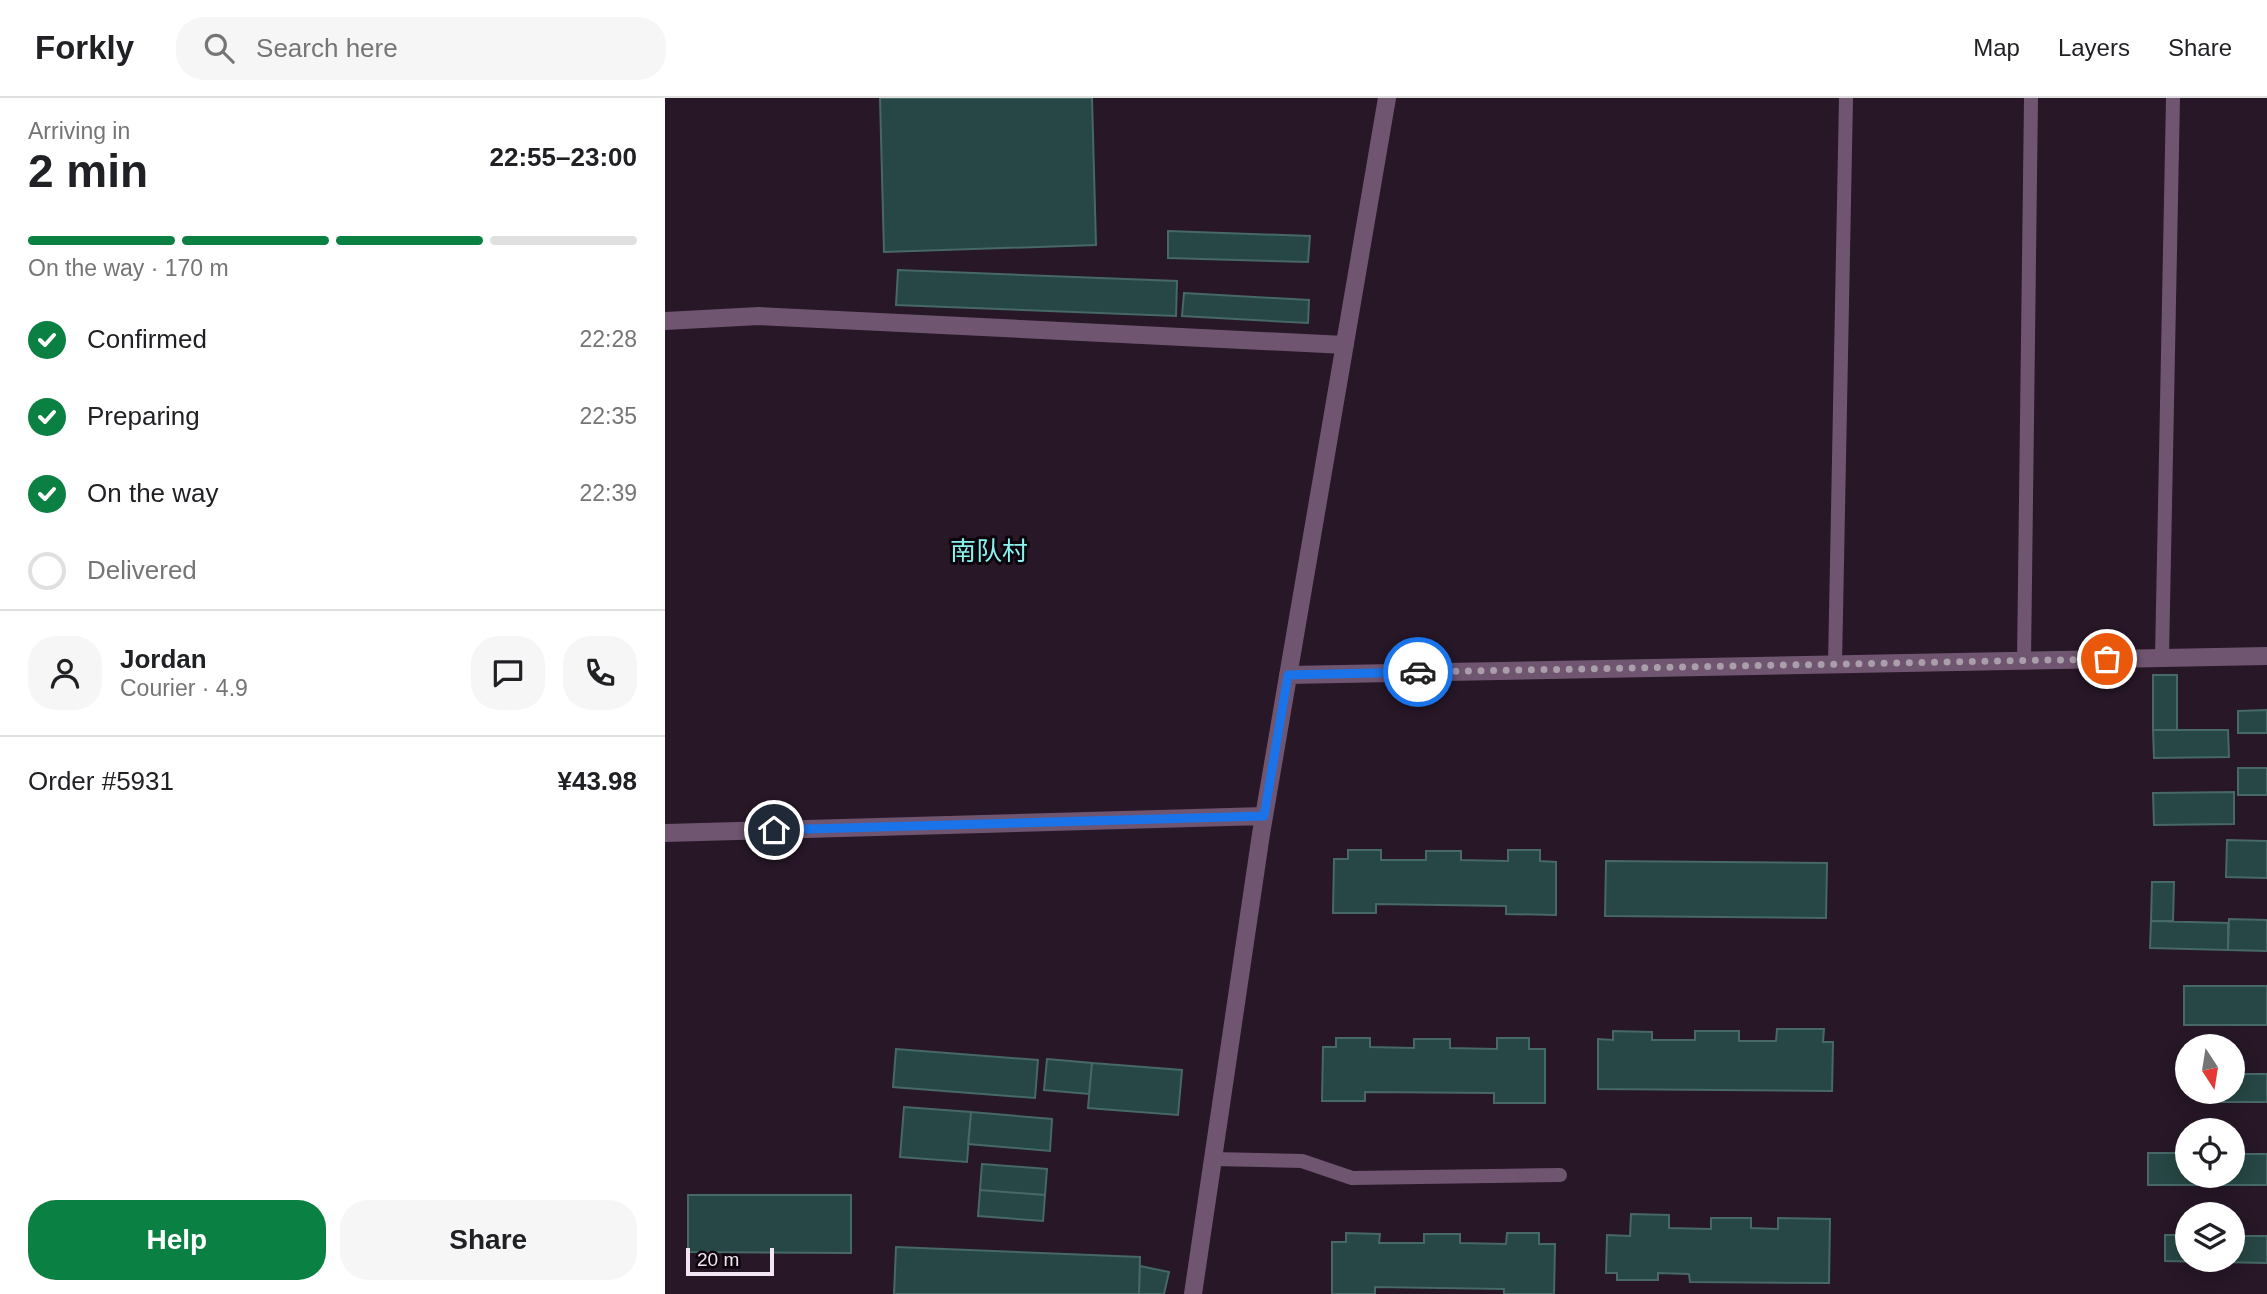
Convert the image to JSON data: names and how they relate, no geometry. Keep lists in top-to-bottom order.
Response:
{
  "districts": ["南队村"],
  "scale_bar": "20 m",
  "north": "bottom",
  "page": {
    "header": "Forkly",
    "search": "Search here",
    "nav": ["Map", "Layers", "Share"],
    "heading": ["2 min", "Arriving in", "22:55–23:00"],
    "panel": [
      "Jordan",
      "Courier · 4.9",
      "Order #5931",
      "¥43.98"
    ],
    "bar": "On the way · 170 m",
    "list": [
      ["Confirmed", "22:28"],
      ["Preparing", "22:35"],
      ["On the way", "22:39"],
      "Delivered"
    ],
    "buttons": ["Help", "Share"],
    "scale": "20 m"
  }
}
